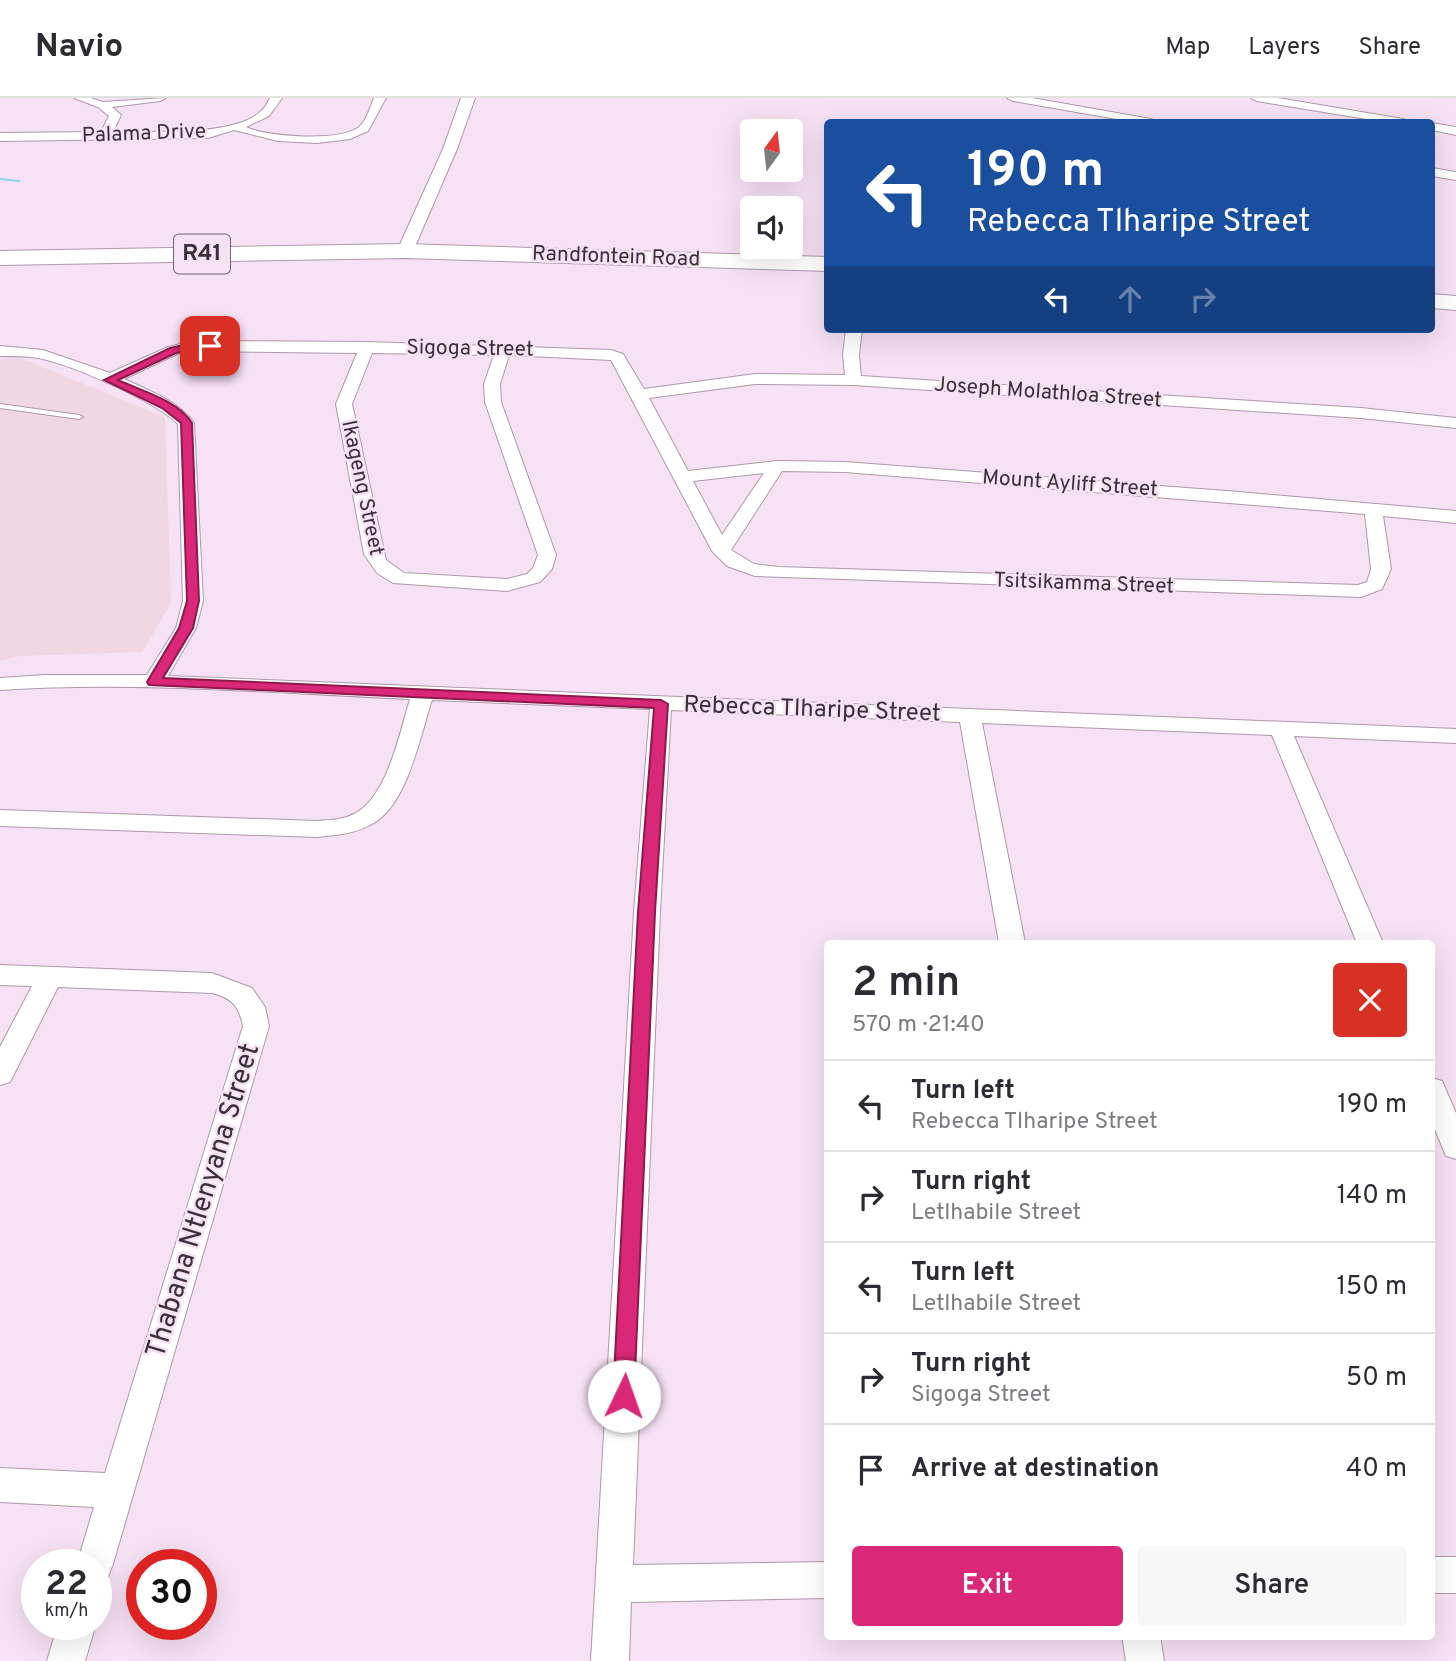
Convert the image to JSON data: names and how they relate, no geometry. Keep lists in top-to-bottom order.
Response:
{
  "streets": {
    "main road": ["R41", "Randfontein Road"],
    "street": [
      "Palama Drive",
      "Sigoga Street",
      "Joseph Molathloa Street",
      "Mount Ayliff Street",
      "Ikageng Street",
      "Tsitsikamma Street",
      "Rebecca Tlharipe Street",
      "Thabana Ntlenyana Street"
    ]
  },
  "crossings": [
    ["Sigoga Street", "Joseph Molathloa Street"],
    ["Sigoga Street", "Mount Ayliff Street"],
    ["Sigoga Street", "Ikageng Street"],
    ["Sigoga Street", "Tsitsikamma Street"],
    ["Mount Ayliff Street", "Tsitsikamma Street"]
  ],
  "north": "top",
  "page": {
    "header": "Navio",
    "nav": ["Map", "Layers", "Share"],
    "turn": ["190 m", "Rebecca Tlharipe Street"],
    "heading": ["2 min", "570 m · 21:40"],
    "list": [
      {
        "name": "Turn left",
        "note": "Rebecca Tlharipe Street",
        "value": "190 m"
      },
      {
        "name": "Turn right",
        "note": "Letlhabile Street",
        "value": "140 m"
      },
      {
        "name": "Turn left",
        "note": "Letlhabile Street",
        "value": "150 m"
      },
      {
        "name": "Turn right",
        "note": "Sigoga Street",
        "value": "50 m"
      },
      {
        "name": "Arrive at destination",
        "value": "40 m"
      }
    ],
    "buttons": ["Exit", "Share"],
    "speed": "22 km/h",
    "limit": "30"
  }
}
